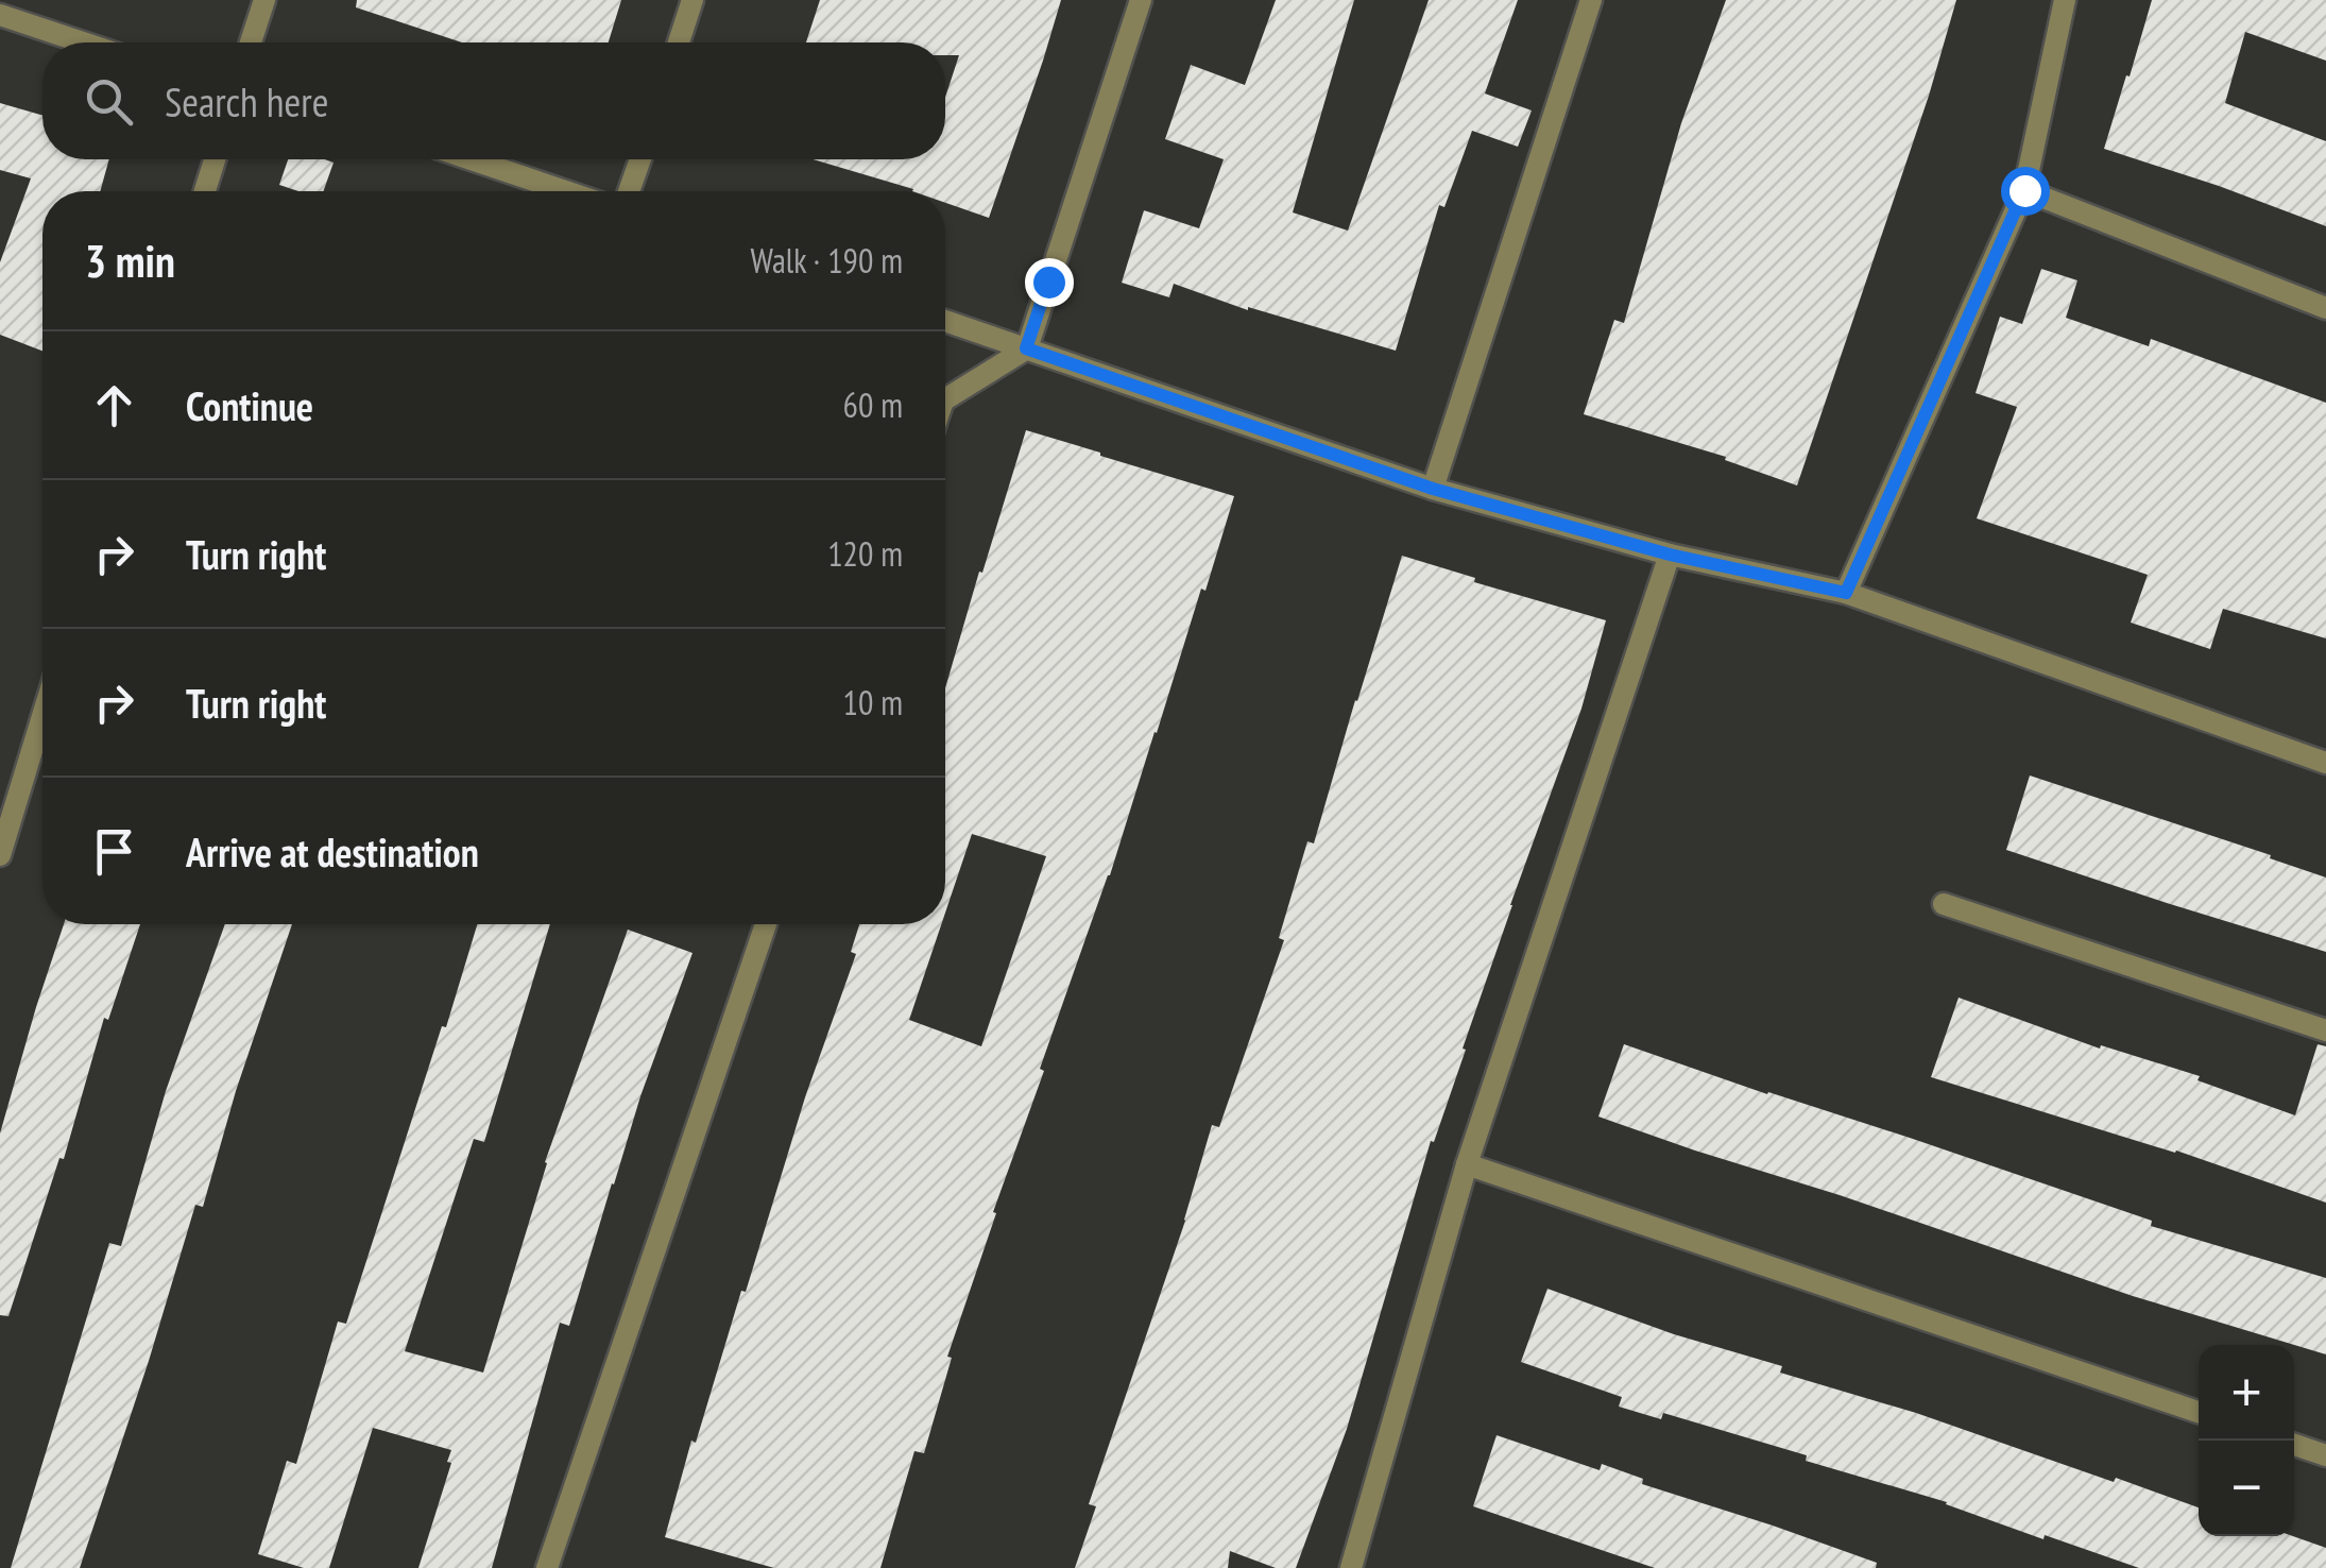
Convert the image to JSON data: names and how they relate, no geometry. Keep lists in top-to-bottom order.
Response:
{
  "page": {
    "search": "Search here",
    "heading": ["3 min", "Walk · 190 m"],
    "list": [
      ["Continue", "60 m"],
      ["Turn right", "120 m"],
      ["Turn right", "10 m"],
      "Arrive at destination"
    ],
    "map_buttons": ["+", "−"]
  }
}
